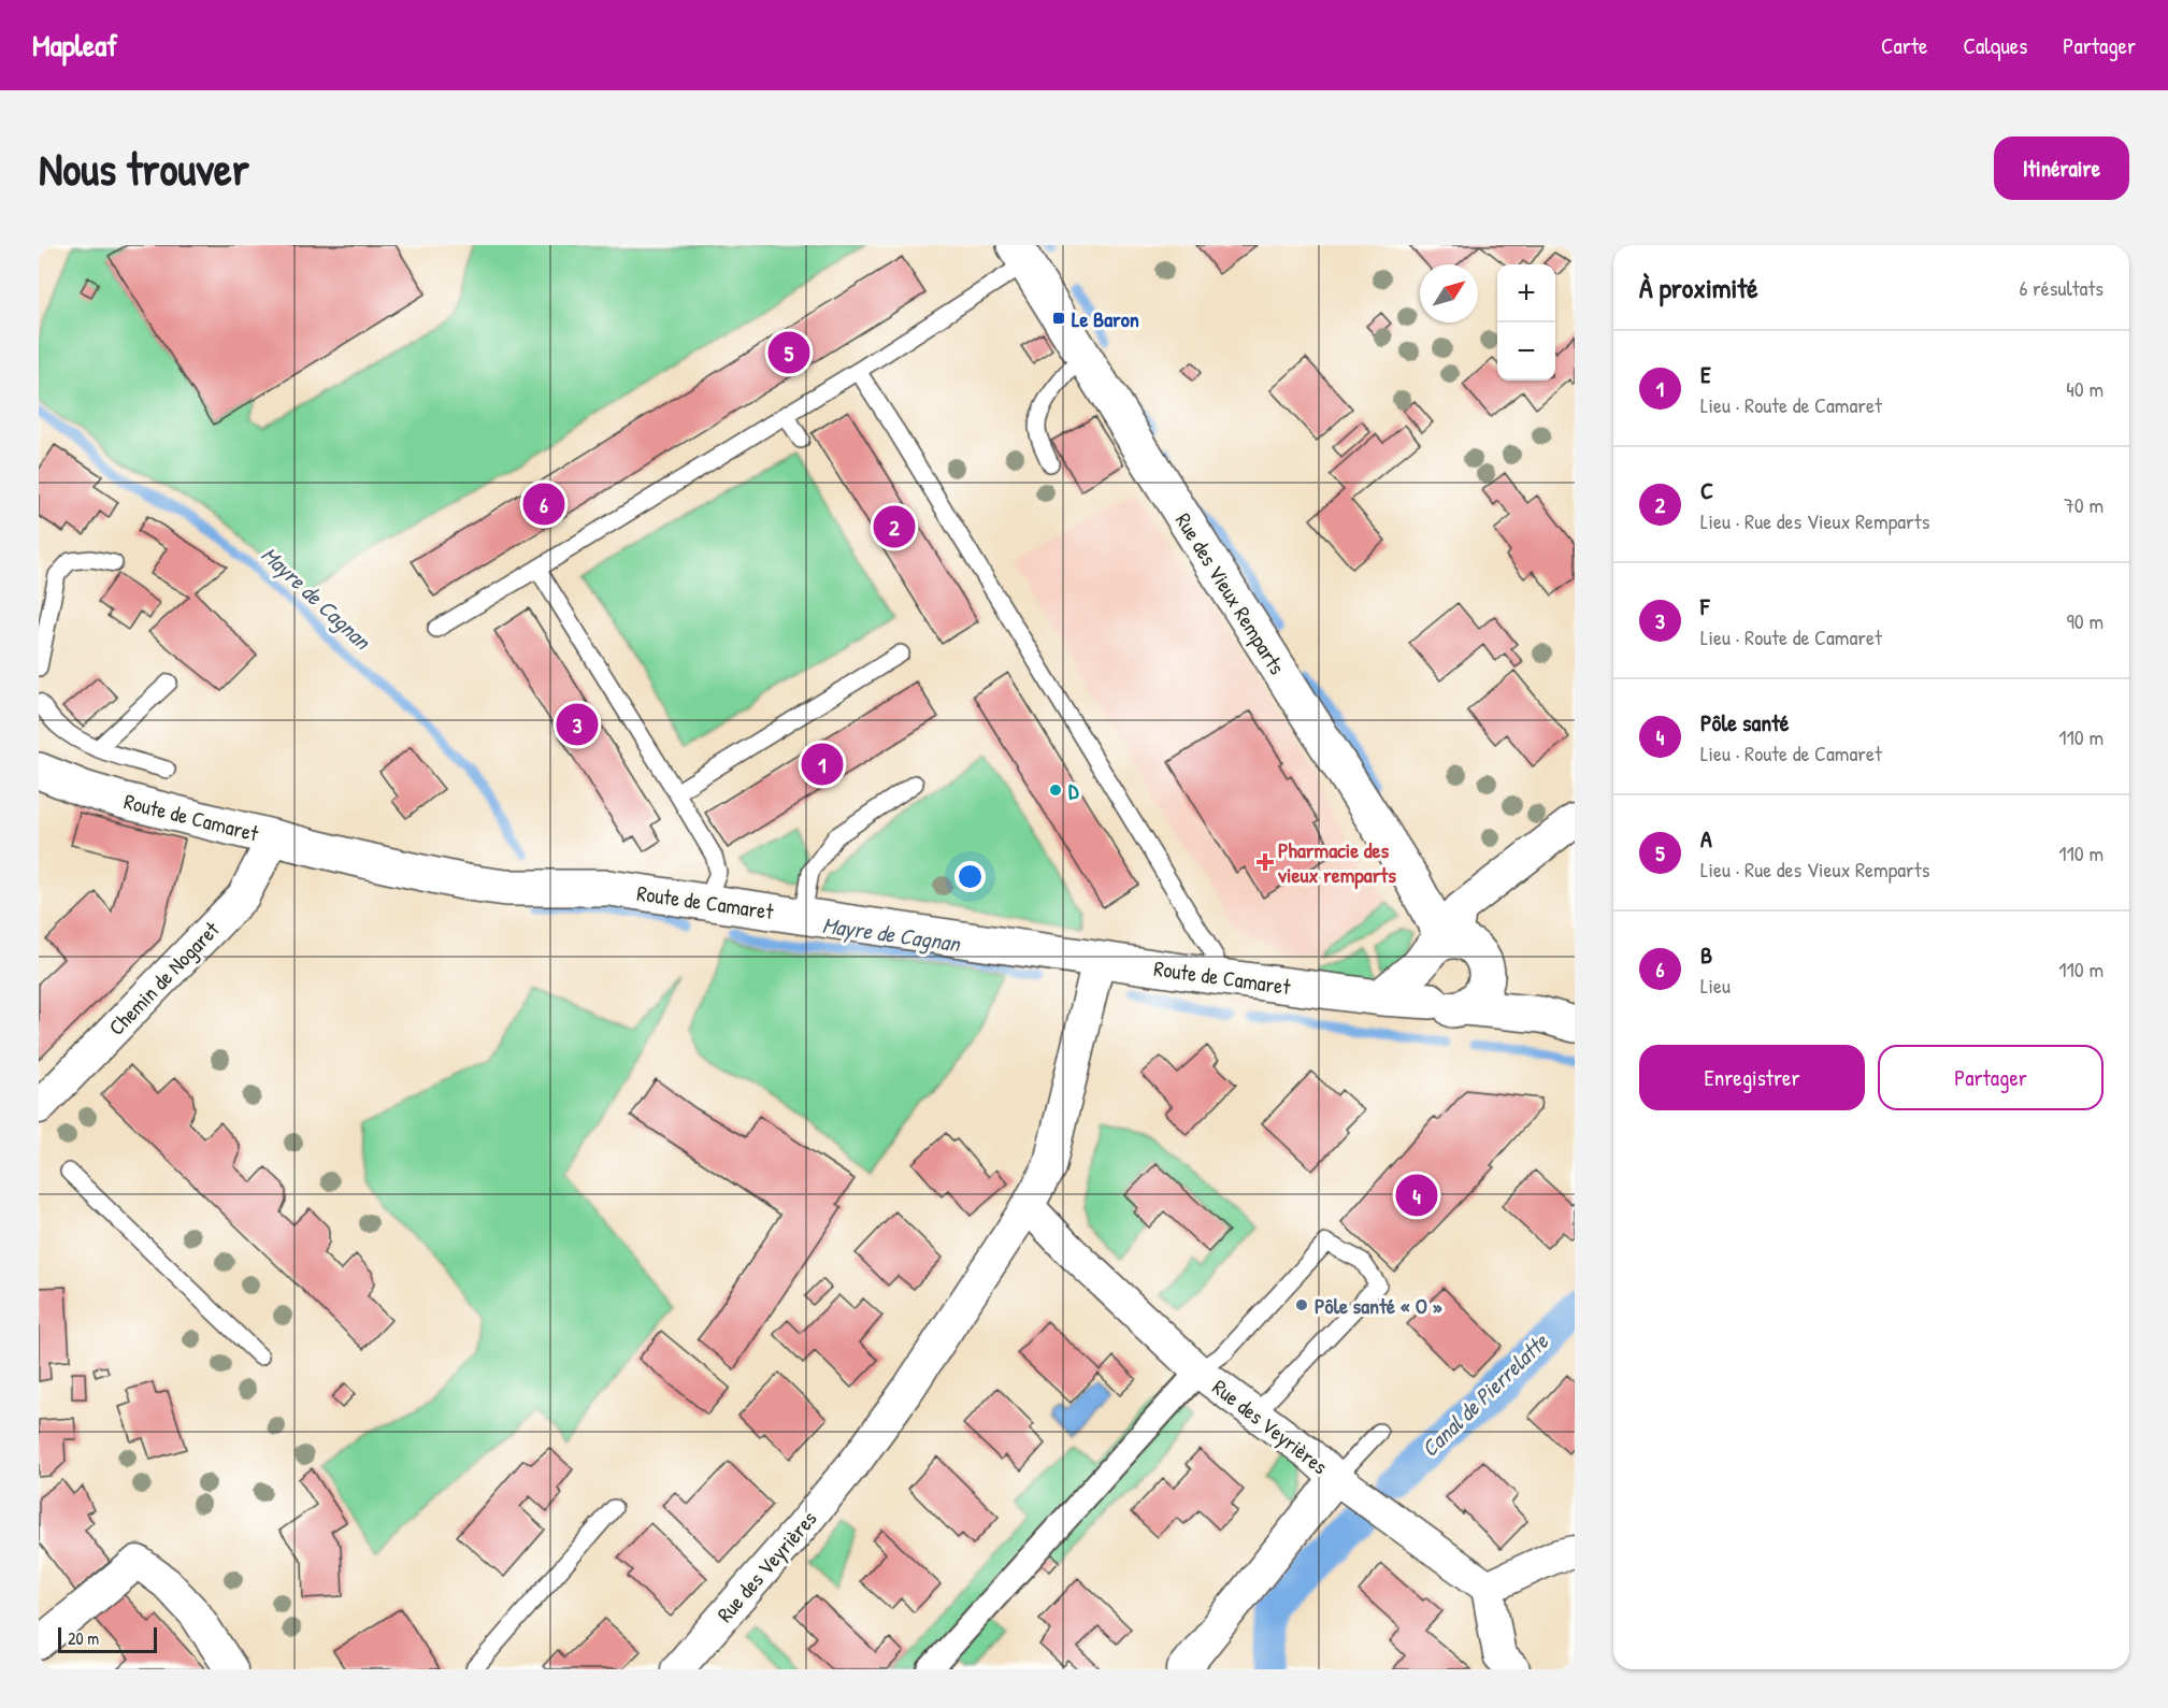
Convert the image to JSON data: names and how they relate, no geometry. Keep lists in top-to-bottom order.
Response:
{
  "streets": {
    "main road": ["Rue des Vieux Remparts", "Route de Camaret"],
    "street": ["Chemin de Nogaret", "Rue des Veyrières"]
  },
  "crossings": [
    ["Rue des Vieux Remparts", "Route de Camaret"],
    ["Route de Camaret", "Chemin de Nogaret"],
    ["Route de Camaret", "Rue des Veyrières"]
  ],
  "water": ["Mayre de Cagnan", "Canal de Pierrelatte"],
  "places": {
    "transit": ["Le Baron"],
    "other": ["D", "Pôle santé « O »"],
    "health": ["Pharmacie des vieux remparts"]
  },
  "scale_bar": "20 m",
  "north": "top right",
  "page": {
    "header": "Mapleaf",
    "nav": ["Carte", "Calques", "Partager"],
    "buttons": [
      "Itinéraire",
      ["Enregistrer", "Partager"]
    ],
    "title": "Nous trouver",
    "heading": ["À proximité", "6 résultats"],
    "map_buttons": ["+", "−"],
    "pins": [
      "5",
      "6",
      "2",
      "3",
      "1",
      "4"
    ],
    "list": [
      {
        "mark": "1",
        "name": "E",
        "note": "Lieu · Route de Camaret",
        "value": "40 m"
      },
      {
        "mark": "2",
        "name": "C",
        "note": "Lieu · Rue des Vieux Remparts",
        "value": "70 m"
      },
      {
        "mark": "3",
        "name": "F",
        "note": "Lieu · Route de Camaret",
        "value": "90 m"
      },
      {
        "mark": "4",
        "name": "Pôle santé",
        "note": "Lieu · Route de Camaret",
        "value": "110 m"
      },
      {
        "mark": "5",
        "name": "A",
        "note": "Lieu · Rue des Vieux Remparts",
        "value": "110 m"
      },
      {
        "mark": "6",
        "name": "B",
        "note": "Lieu",
        "value": "110 m"
      }
    ],
    "scale": "20 m"
  }
}
